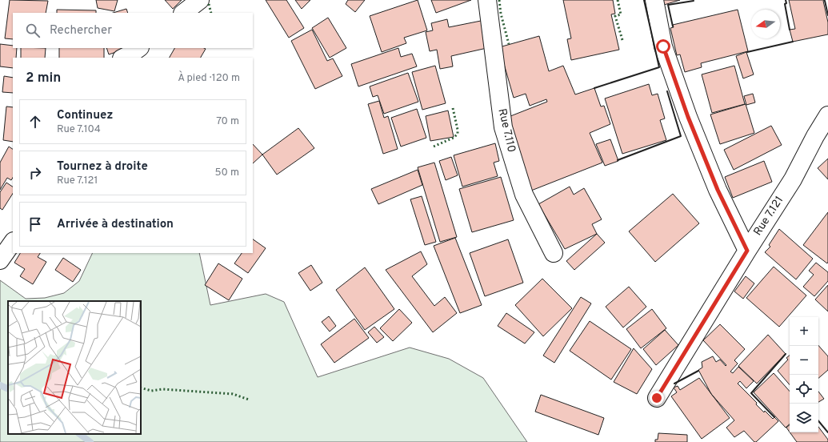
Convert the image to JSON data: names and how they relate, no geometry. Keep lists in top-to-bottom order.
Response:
{
  "streets": {
    "street": ["Rue 7.110", "Rue 7.121"]
  },
  "north": "left",
  "page": {
    "search": "Rechercher",
    "heading": ["2 min", "À pied · 120 m"],
    "list": [
      ["Continuez", "Rue 7.104", "70 m"],
      ["Tournez à droite", "Rue 7.121", "50 m"],
      "Arrivée à destination"
    ],
    "map_buttons": ["+", "−"]
  }
}
